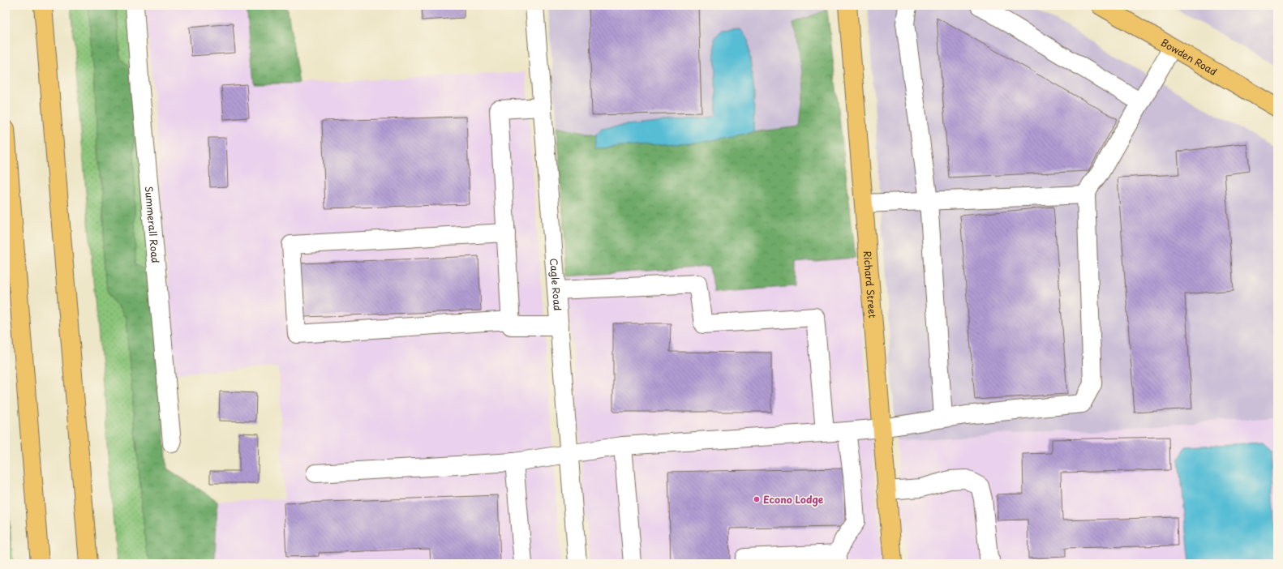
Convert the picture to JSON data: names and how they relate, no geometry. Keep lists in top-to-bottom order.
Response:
{
  "streets": {
    "main road": ["Bowden Road", "Richard Street"],
    "street": ["Summerall Road", "Cagle Road"]
  },
  "places": ["Econo Lodge"]
}
